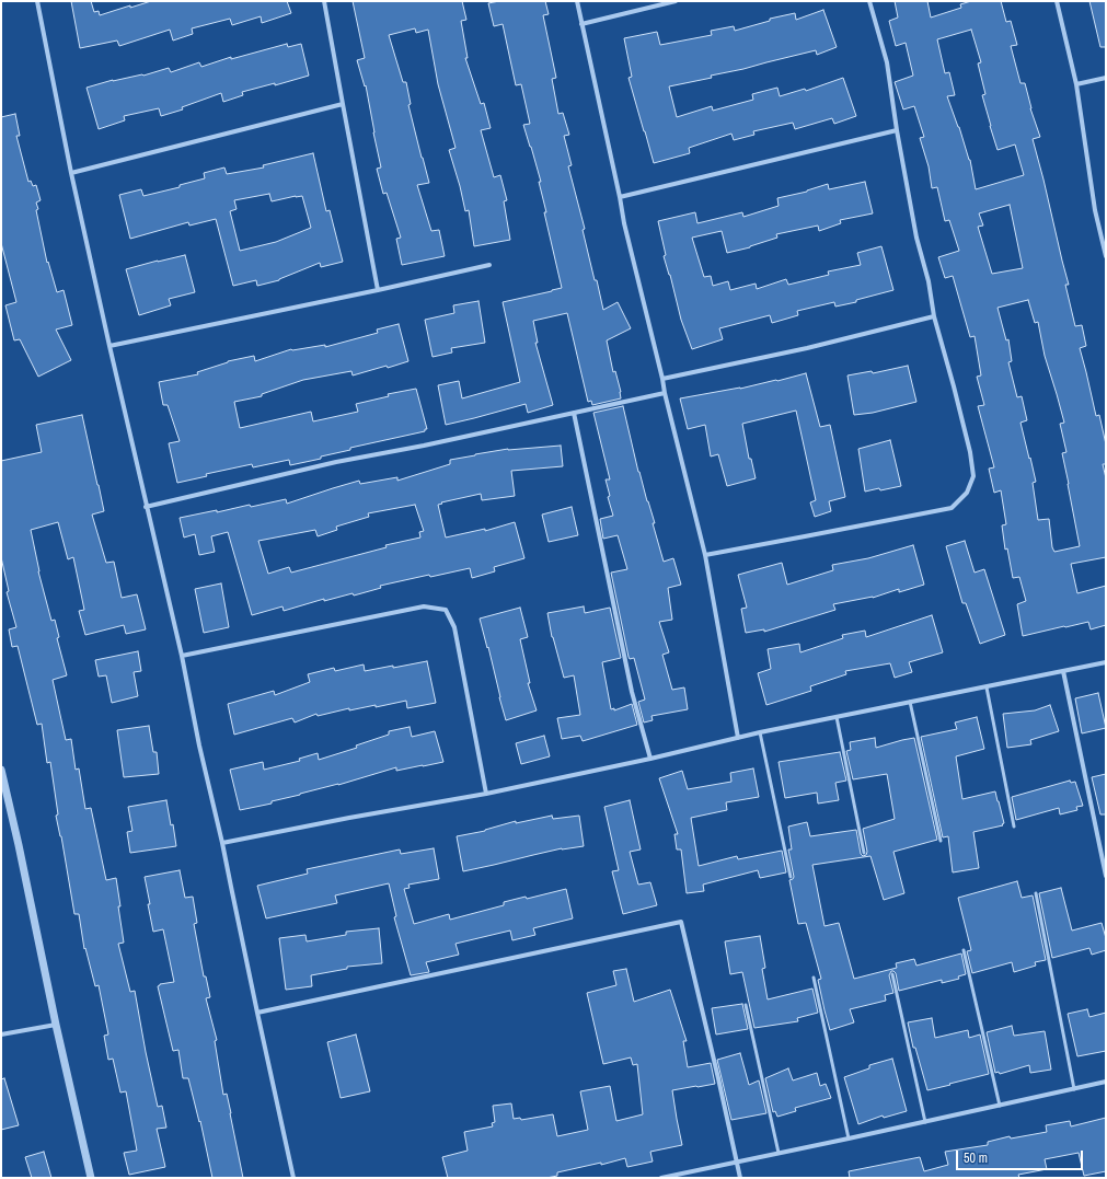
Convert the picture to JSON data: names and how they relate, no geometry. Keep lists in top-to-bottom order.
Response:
{
  "scale_bar": "50 m"
}
